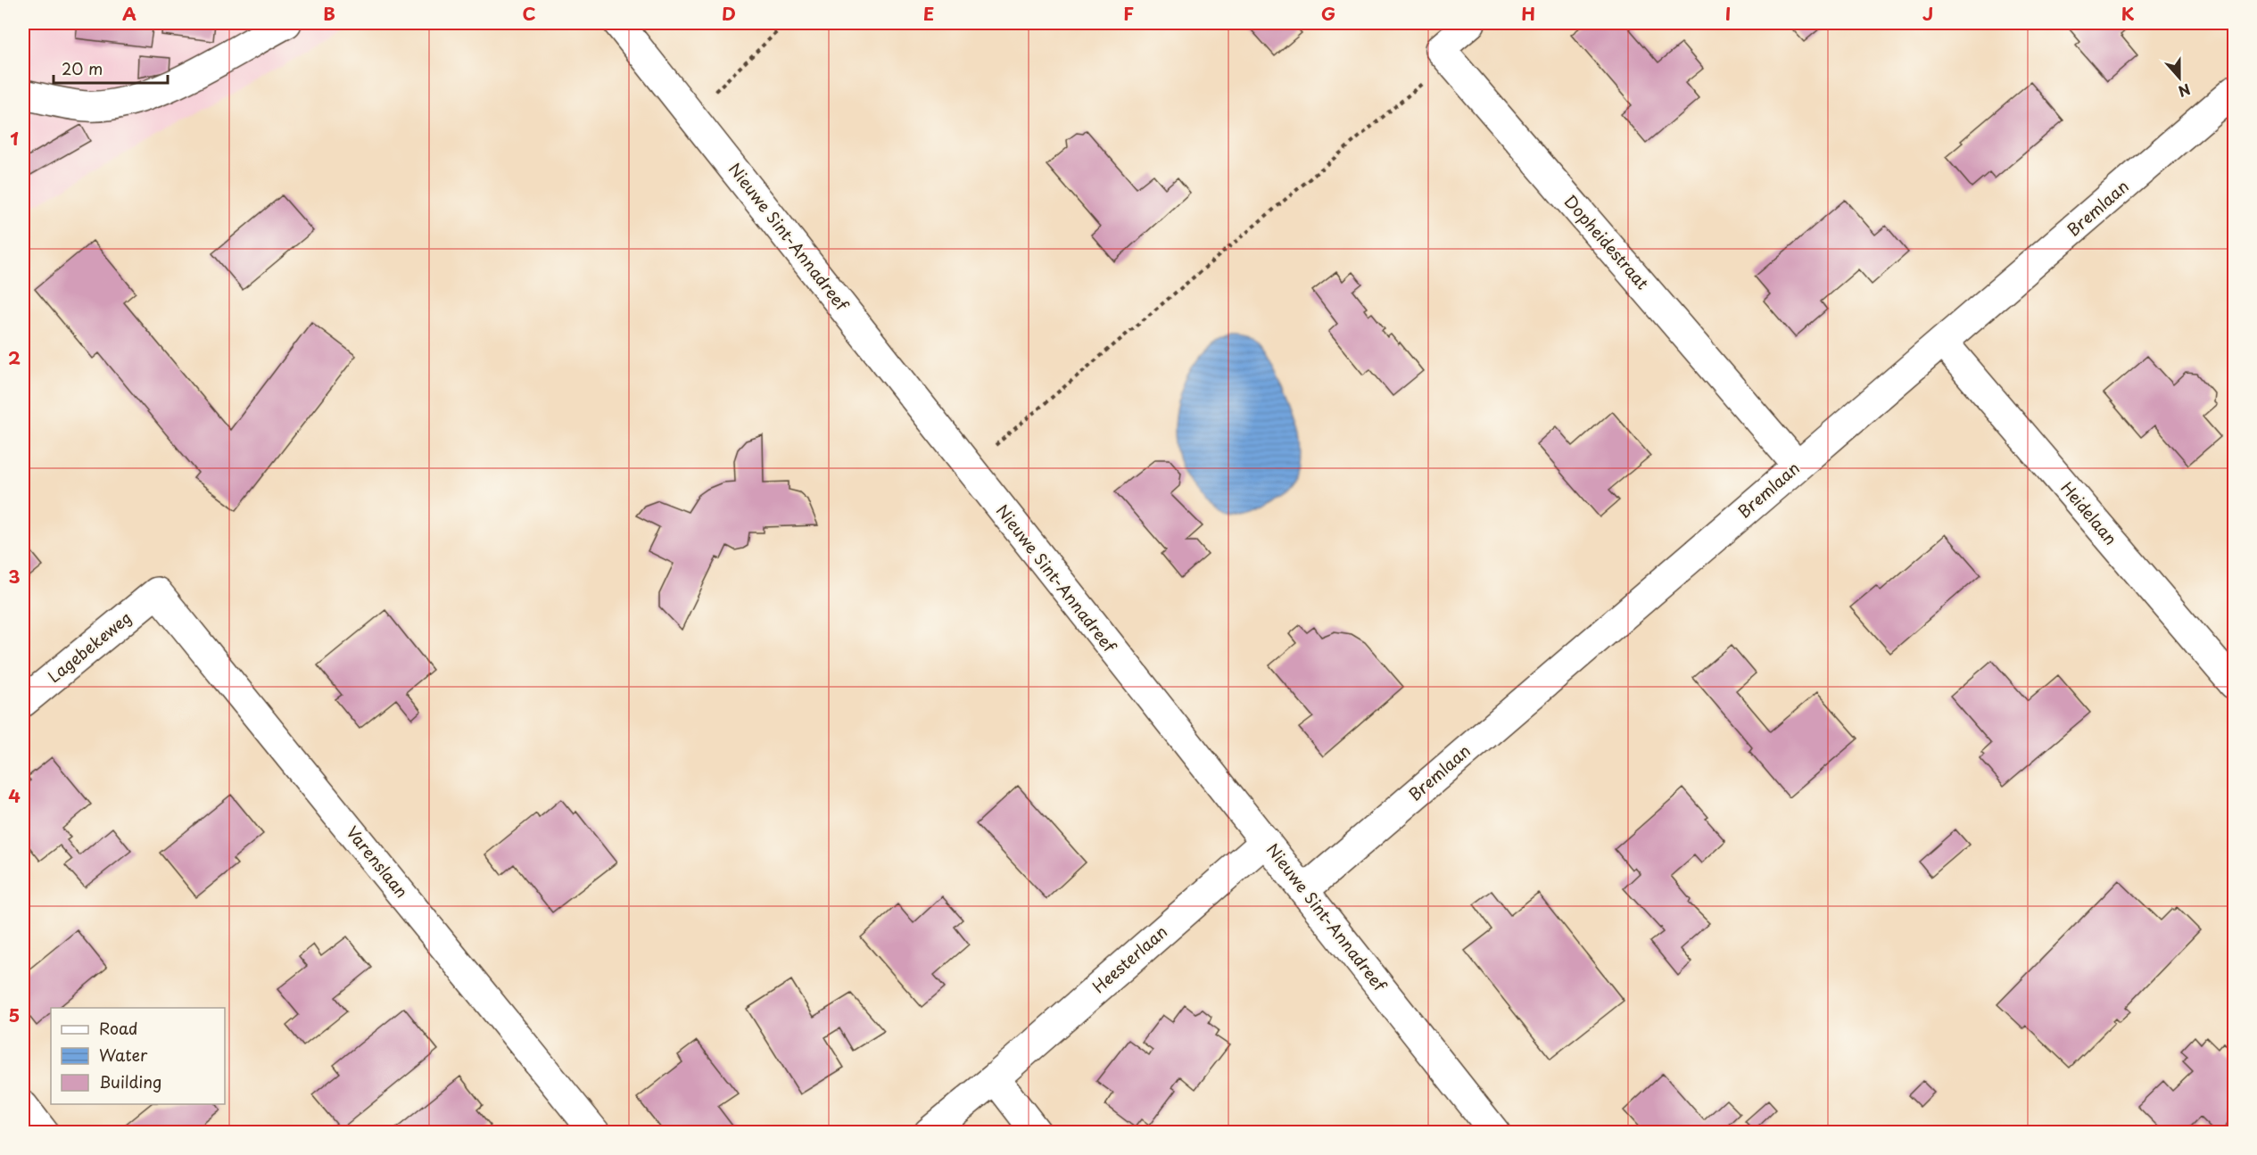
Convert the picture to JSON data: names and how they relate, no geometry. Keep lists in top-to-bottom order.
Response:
{
  "streets": {
    "street": [
      "Bremlaan",
      "Nieuwe Sint-Annadreef",
      "Dopheidestraat",
      "Heidelaan",
      "Lagebekeweg",
      "Varenslaan",
      "Heesterlaan"
    ]
  },
  "crossings": [
    ["Bremlaan", "Nieuwe Sint-Annadreef"],
    ["Bremlaan", "Dopheidestraat"],
    ["Bremlaan", "Heidelaan"],
    ["Nieuwe Sint-Annadreef", "Heesterlaan"],
    ["Lagebekeweg", "Varenslaan"]
  ],
  "legend": ["Road", "Water", "Building"],
  "scale_bar": "20 m",
  "north": "bottom",
  "grid": {
    "columns": [
      "A",
      "B",
      "C",
      "D",
      "E",
      "F",
      "G",
      "H",
      "I",
      "J",
      "K"
    ],
    "rows": [
      "1",
      "2",
      "3",
      "4",
      "5"
    ]
  }
}
